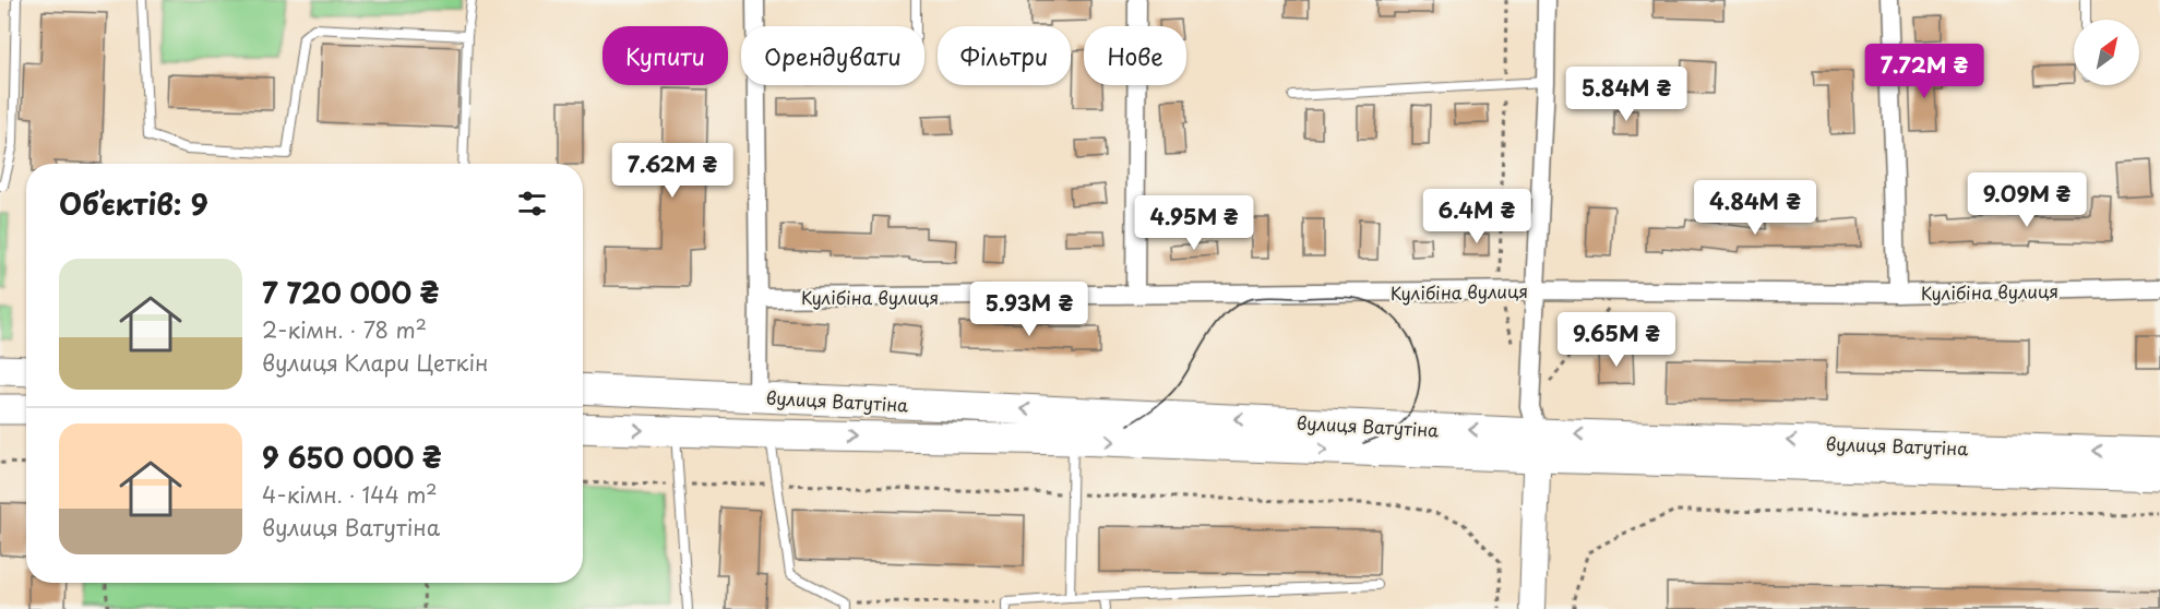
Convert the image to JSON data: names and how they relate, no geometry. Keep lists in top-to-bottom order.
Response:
{
  "streets": {
    "main road": ["вулиця Ватутіна"],
    "street": ["Кулібіна вулиця"]
  },
  "north": "top right",
  "page": {
    "chip": [
      "Купити",
      "Орендувати",
      "Фільтри",
      "Нове"
    ],
    "price": [
      "7.72M ₴",
      "5.84M ₴",
      "7.62M ₴",
      "9.09M ₴",
      "4.84M ₴",
      "6.4M ₴",
      "4.95M ₴",
      "5.93M ₴",
      "9.65M ₴"
    ],
    "heading": "Об’єктів: 9",
    "list": [
      {
        "name": "7 720 000 ₴",
        "note": "2-кімн. · 78 m² · вулиця Клари Цеткін"
      },
      {
        "name": "9 650 000 ₴",
        "note": "4-кімн. · 144 m² · вулиця Ватутіна"
      }
    ]
  }
}
